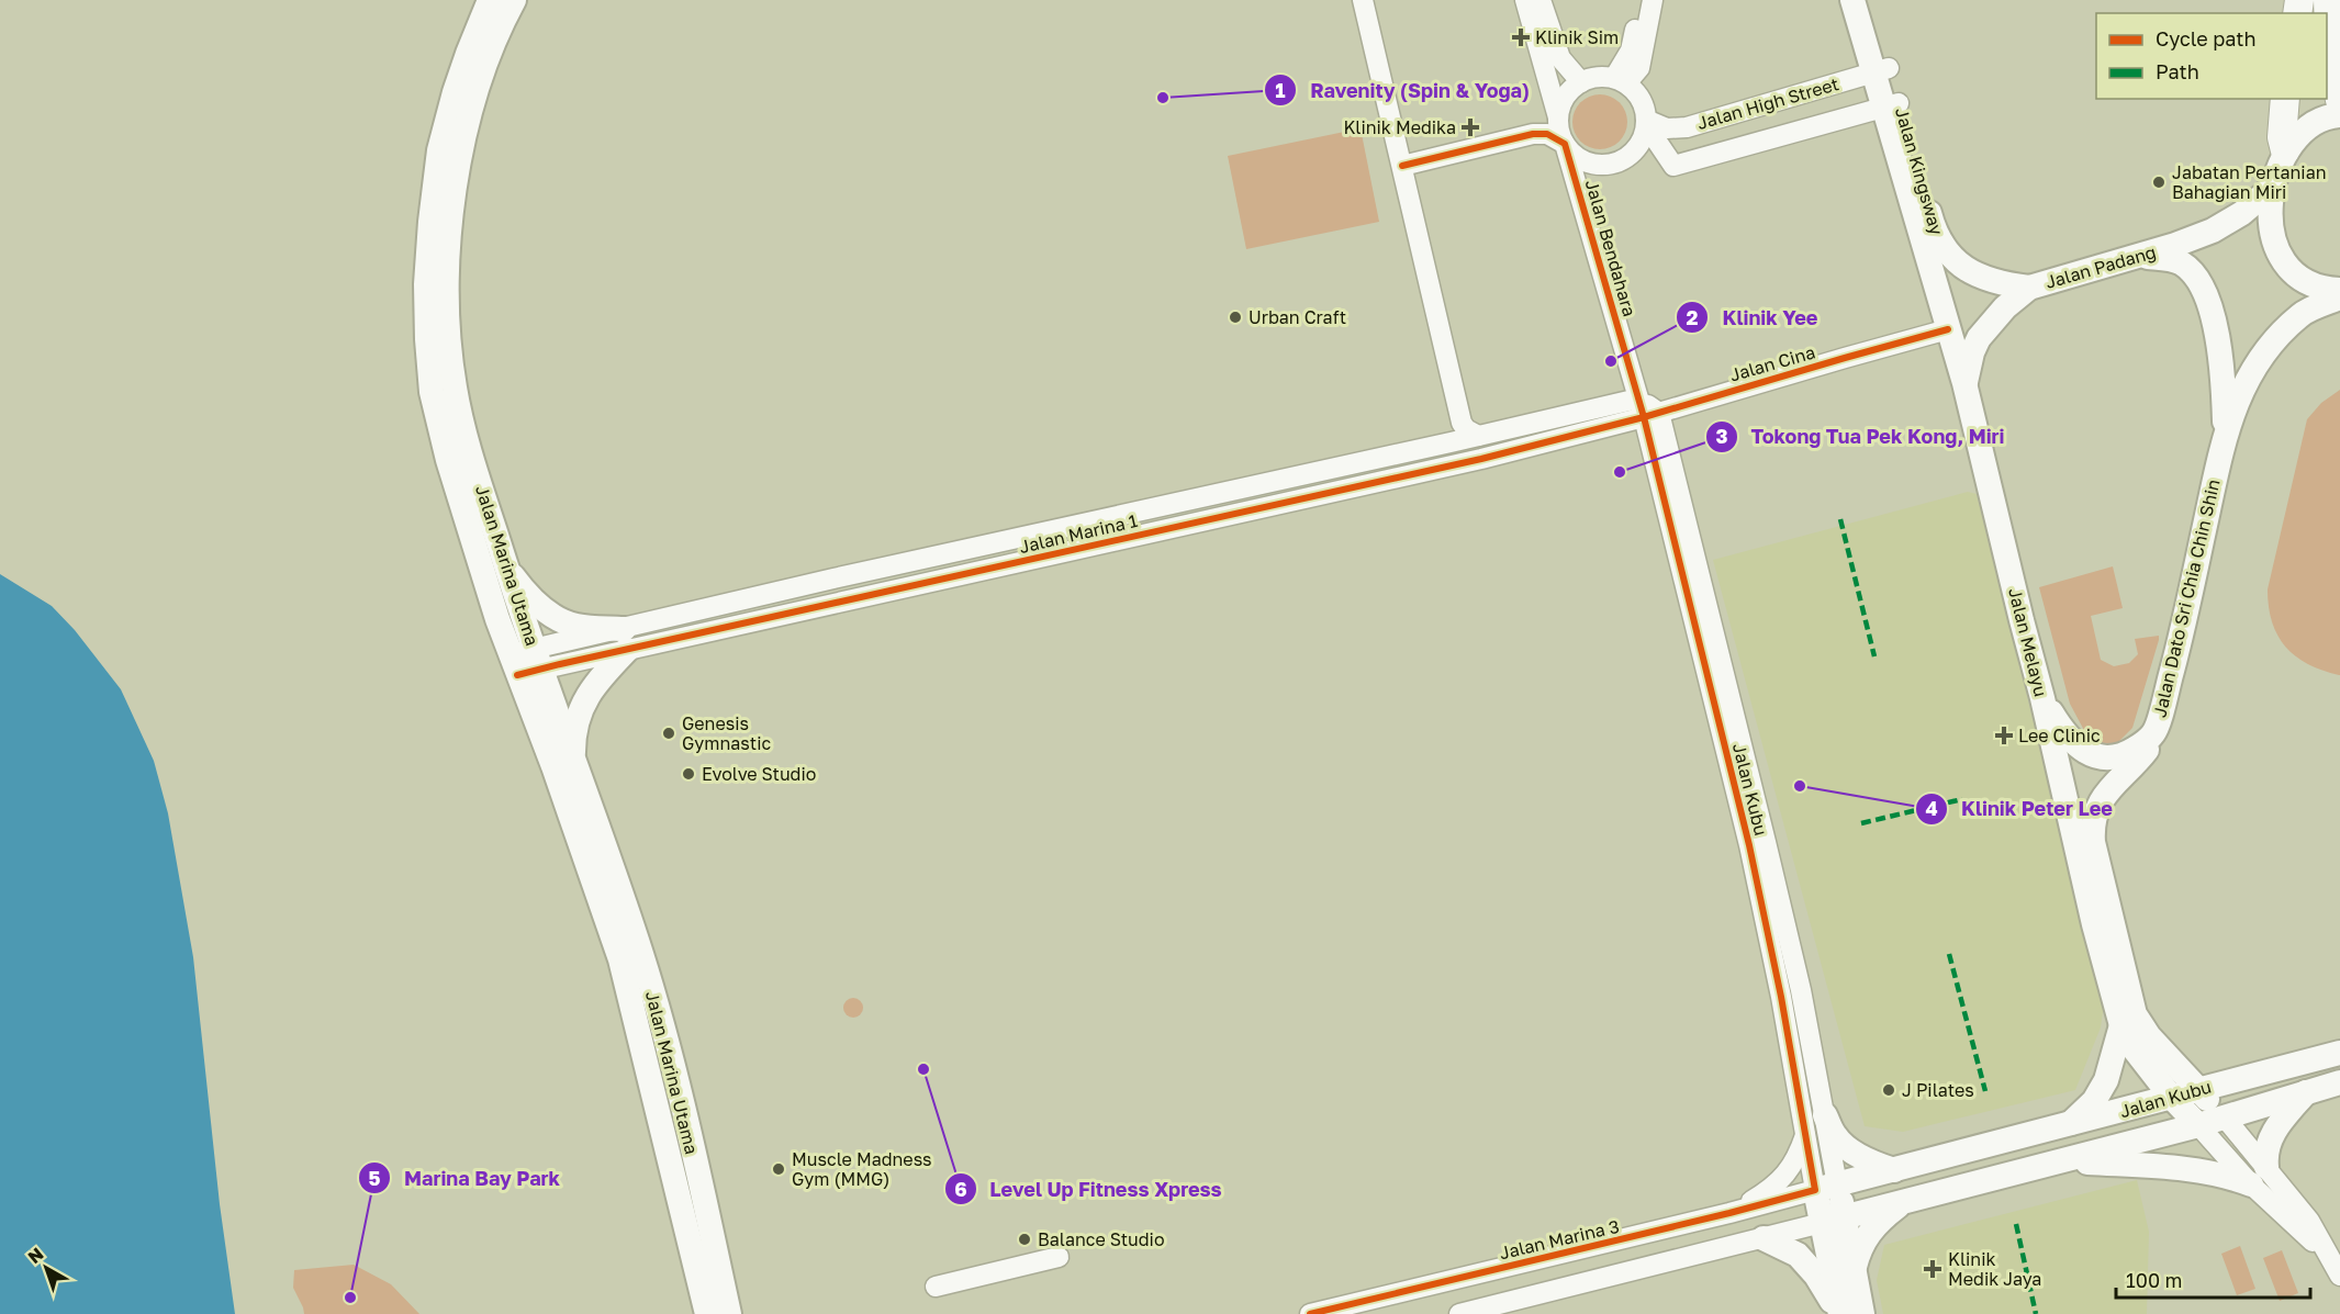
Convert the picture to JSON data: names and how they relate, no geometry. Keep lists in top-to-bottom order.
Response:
{
  "streets": {
    "main road": [
      "Jalan Kingsway",
      "Jalan Padang",
      "Jalan Marina Utama",
      "Jalan Dato Sri Chia Chin Shin",
      "Jalan Melayu",
      "Jalan Kubu"
    ],
    "street": [
      "Jalan High Street",
      "Jalan Bendahara",
      "Jalan Cina",
      "Jalan Marina 1",
      "Jalan Marina 3"
    ]
  },
  "crossings": [
    ["Jalan High Street", "Jalan Kingsway"],
    ["Jalan High Street", "Jalan Bendahara"],
    ["Jalan Kingsway", "Jalan Padang"],
    ["Jalan Kingsway", "Jalan Cina"],
    ["Jalan Kingsway", "Jalan Melayu"],
    ["Jalan Bendahara", "Jalan Cina"],
    ["Jalan Bendahara", "Jalan Marina 1"],
    ["Jalan Bendahara", "Jalan Kubu"],
    ["Jalan Padang", "Jalan Dato Sri Chia Chin Shin"],
    ["Jalan Padang", "Jalan Melayu"],
    ["Jalan Cina", "Jalan Marina 1"],
    ["Jalan Cina", "Jalan Melayu"],
    ["Jalan Cina", "Jalan Kubu"],
    ["Jalan Marina 1", "Jalan Marina Utama"],
    ["Jalan Marina 1", "Jalan Kubu"],
    ["Jalan Dato Sri Chia Chin Shin", "Jalan Melayu"],
    ["Jalan Melayu", "Jalan Kubu"],
    ["Jalan Kubu", "Jalan Marina 3"]
  ],
  "places": {
    "health": [
      "Klinik Sim",
      "Klinik Medika",
      "Lee Clinic",
      "Klinik Medik Jaya"
    ],
    "other": [
      "Ravenity (Spin & Yoga)",
      "Jabatan Pertanian Bahagian Miri",
      "Urban Craft",
      "Klinik Yee",
      "Tokong Tua Pek Kong, Miri",
      "Genesis Gymnastic",
      "Evolve Studio",
      "Klinik Peter Lee",
      "Level Up Fitness Xpress",
      "J Pilates",
      "Muscle Madness Gym (MMG)",
      "Balance Studio",
      "Marina Bay Park"
    ]
  },
  "legend": ["Cycle path", "Path"],
  "scale_bar": "100 m",
  "north": "top left"
}
